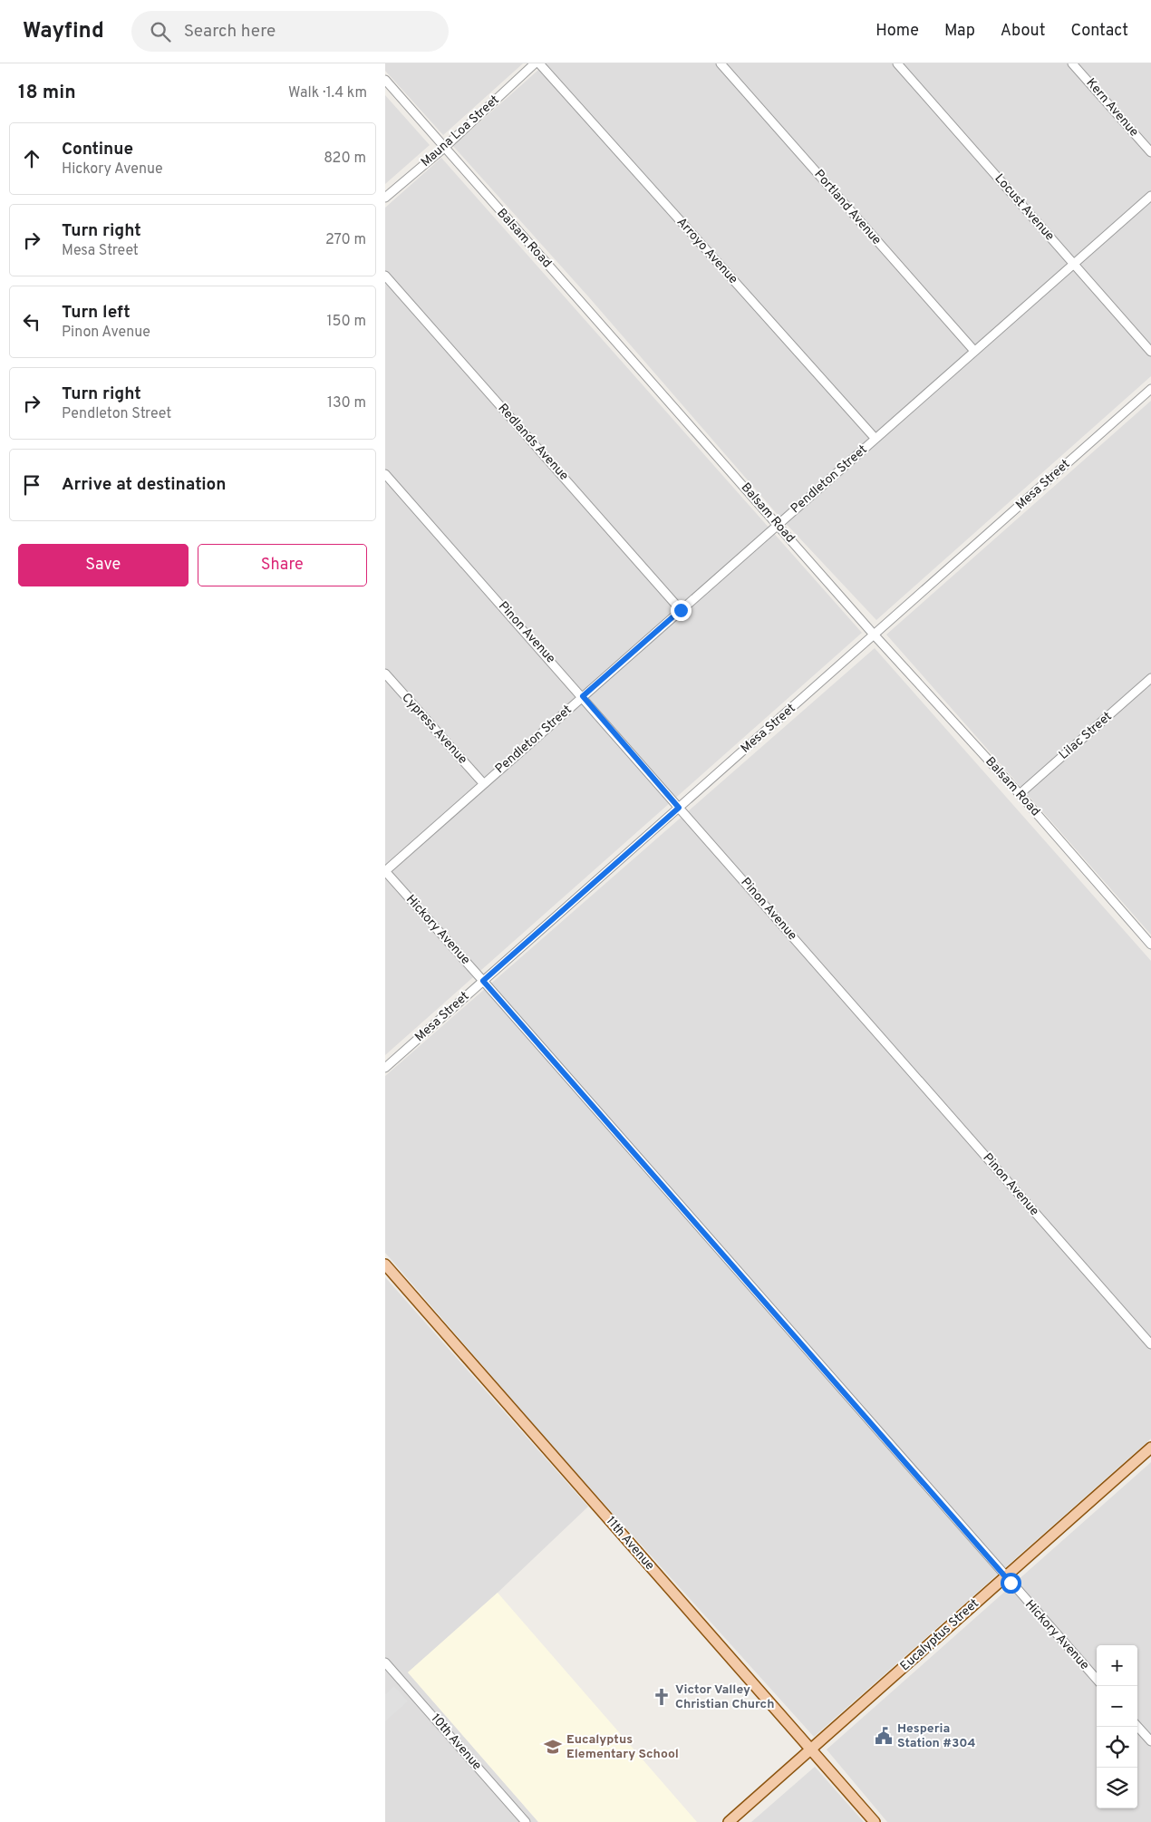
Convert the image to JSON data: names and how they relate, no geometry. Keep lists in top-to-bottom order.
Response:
{
  "streets": {
    "main road": ["11th Avenue", "Eucalyptus Street"],
    "street": [
      "Kern Avenue",
      "Mauna Loa Street",
      "Portland Avenue",
      "Locust Avenue",
      "Balsam Road",
      "Arroyo Avenue",
      "Redlands Avenue",
      "Pendleton Street",
      "Mesa Street",
      "Pinon Avenue",
      "Cypress Avenue",
      "Lilac Street",
      "Hickory Avenue",
      "10th Avenue"
    ]
  },
  "crossings": [
    ["Mauna Loa Street", "Balsam Road"],
    ["Portland Avenue", "Pendleton Street"],
    ["Locust Avenue", "Pendleton Street"],
    ["Balsam Road", "Pendleton Street"],
    ["Balsam Road", "Mesa Street"],
    ["Balsam Road", "Lilac Street"],
    ["Arroyo Avenue", "Pendleton Street"],
    ["Redlands Avenue", "Pendleton Street"],
    ["Pendleton Street", "Pinon Avenue"],
    ["Pendleton Street", "Cypress Avenue"],
    ["Pendleton Street", "Hickory Avenue"],
    ["Mesa Street", "Pinon Avenue"],
    ["Mesa Street", "Hickory Avenue"],
    ["Hickory Avenue", "Eucalyptus Street"],
    ["11th Avenue", "Eucalyptus Street"]
  ],
  "places": {
    "church": ["Victor Valley Christian Church"],
    "public building": ["Hesperia Station #304"],
    "school or university": ["Eucalyptus Elementary School"]
  },
  "page": {
    "header": "Wayfind",
    "search": "Search here",
    "nav": [
      "Home",
      "Map",
      "About",
      "Contact"
    ],
    "heading": ["18 min", "Walk · 1.4 km"],
    "list": [
      ["Continue", "Hickory Avenue", "820 m"],
      ["Turn right", "Mesa Street", "270 m"],
      ["Turn left", "Pinon Avenue", "150 m"],
      ["Turn right", "Pendleton Street", "130 m"],
      "Arrive at destination"
    ],
    "buttons": ["Save", "Share"],
    "map_buttons": ["+", "−"]
  }
}
